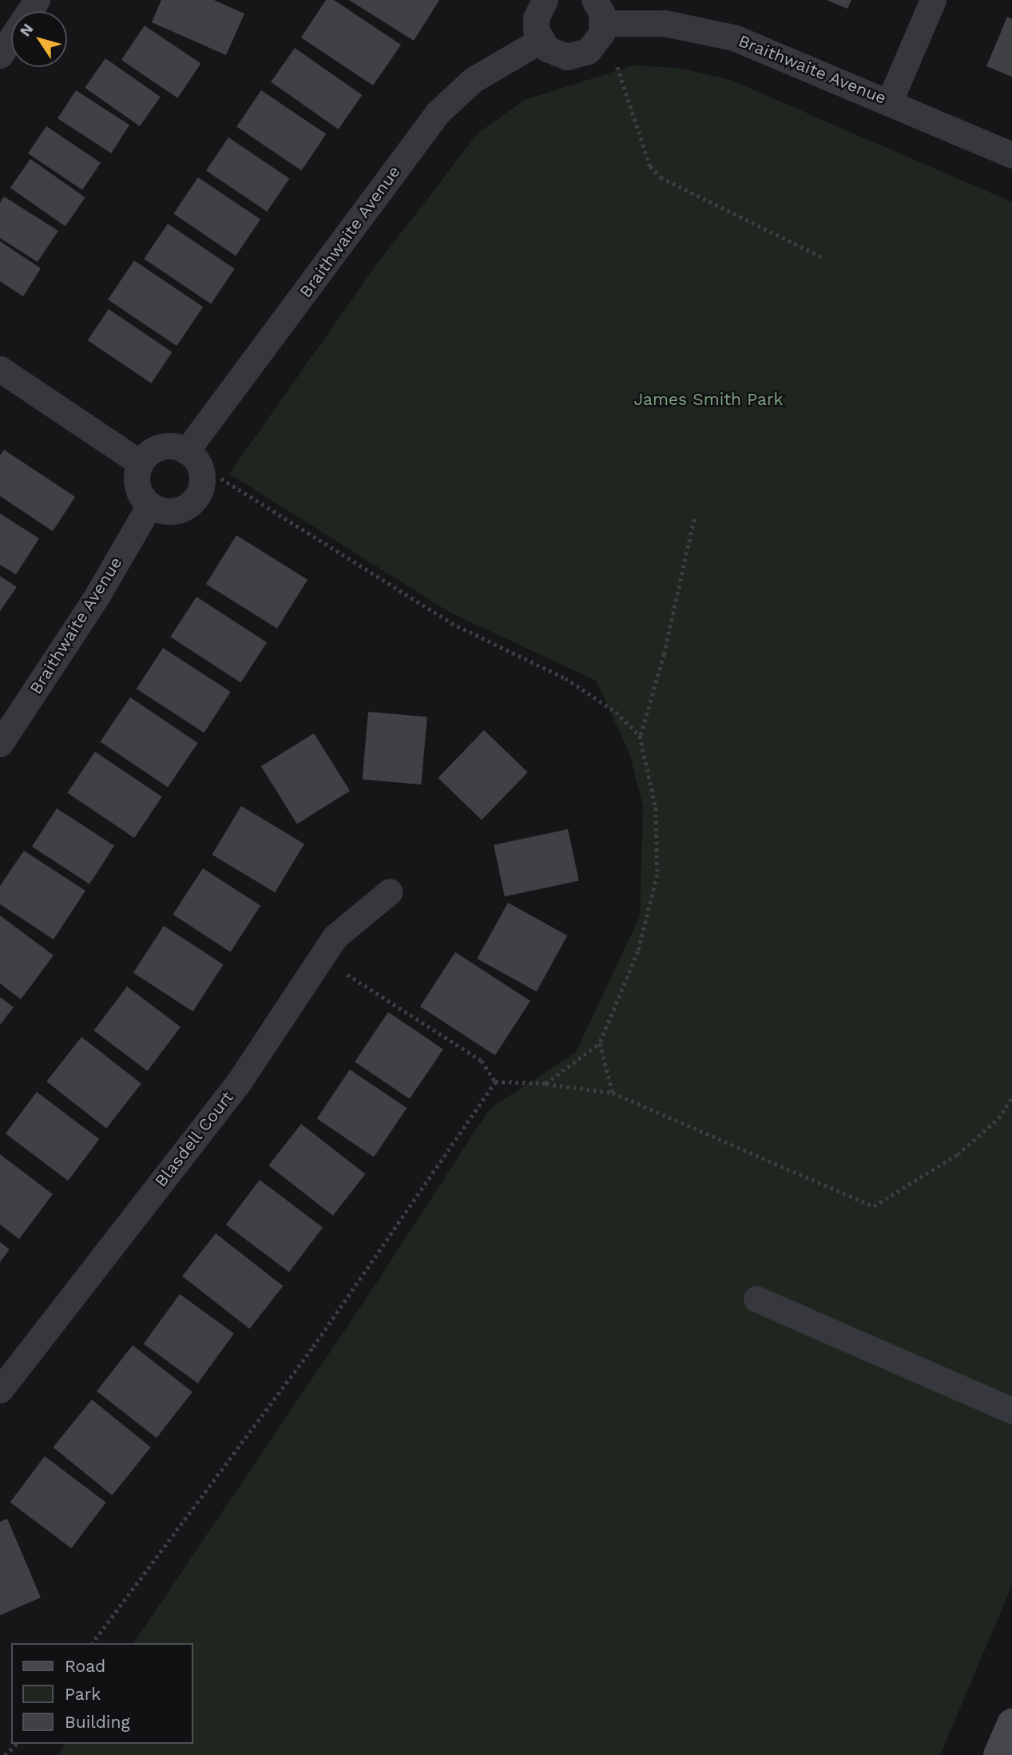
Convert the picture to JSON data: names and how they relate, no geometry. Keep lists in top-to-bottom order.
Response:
{
  "streets": {
    "street": ["Braithwaite Avenue", "Blasdell Court"]
  },
  "parks": ["James Smith Park"],
  "legend": ["Road", "Park", "Building"],
  "north": "top left"
}
